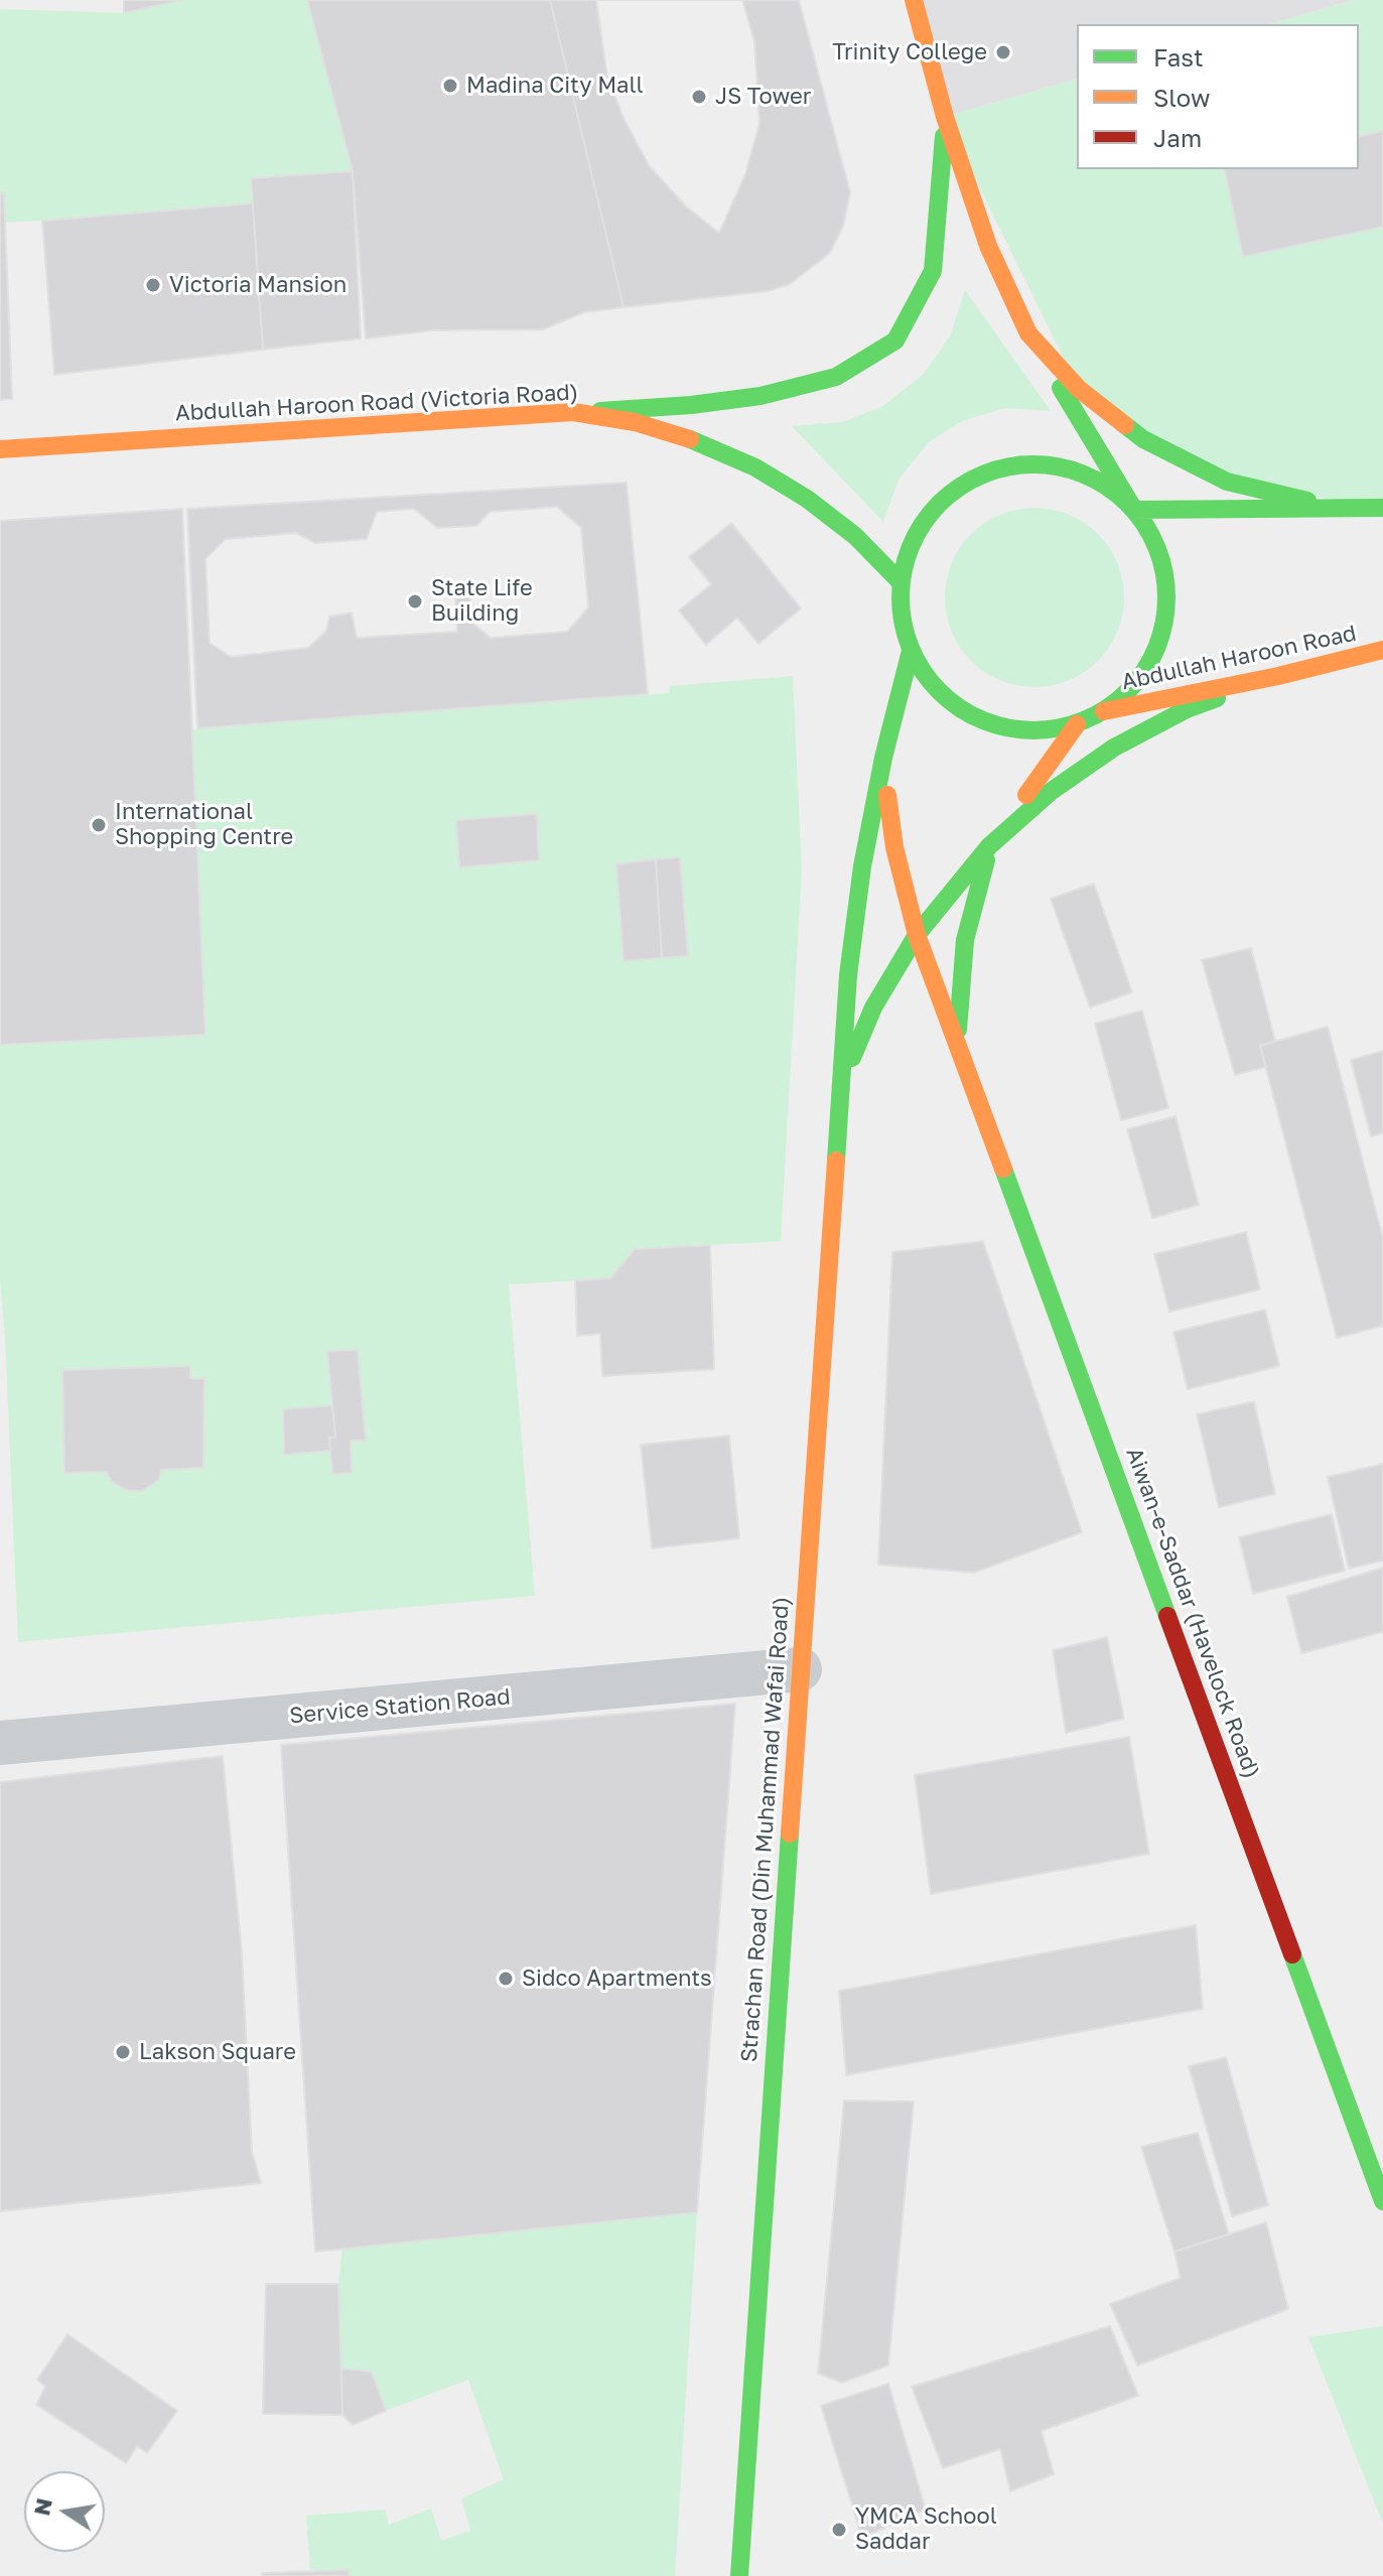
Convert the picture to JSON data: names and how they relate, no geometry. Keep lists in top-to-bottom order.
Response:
{
  "streets": {
    "main road": [
      "Abdullah Haroon Road (Victoria Road)",
      "Abdullah Haroon Road",
      "Aiwan-e-Saddar (Havelock Road)",
      "Strachan Road (Din Muhammad Wafai Road)"
    ],
    "street": ["Service Station Road"]
  },
  "crossings": [
    ["Abdullah Haroon Road (Victoria Road)", "Abdullah Haroon Road"],
    ["Abdullah Haroon Road (Victoria Road)", "Strachan Road (Din Muhammad Wafai Road)"],
    ["Abdullah Haroon Road", "Strachan Road (Din Muhammad Wafai Road)"],
    ["Aiwan-e-Saddar (Havelock Road)", "Strachan Road (Din Muhammad Wafai Road)"],
    ["Service Station Road", "Strachan Road (Din Muhammad Wafai Road)"]
  ],
  "places": [
    "Trinity College",
    "Madina City Mall",
    "JS Tower",
    "Victoria Mansion",
    "State Life Building",
    "International Shopping Centre",
    "Sidco Apartments",
    "Lakson Square",
    "YMCA School Saddar"
  ],
  "legend": ["Fast", "Slow", "Jam"],
  "north": "left"
}
